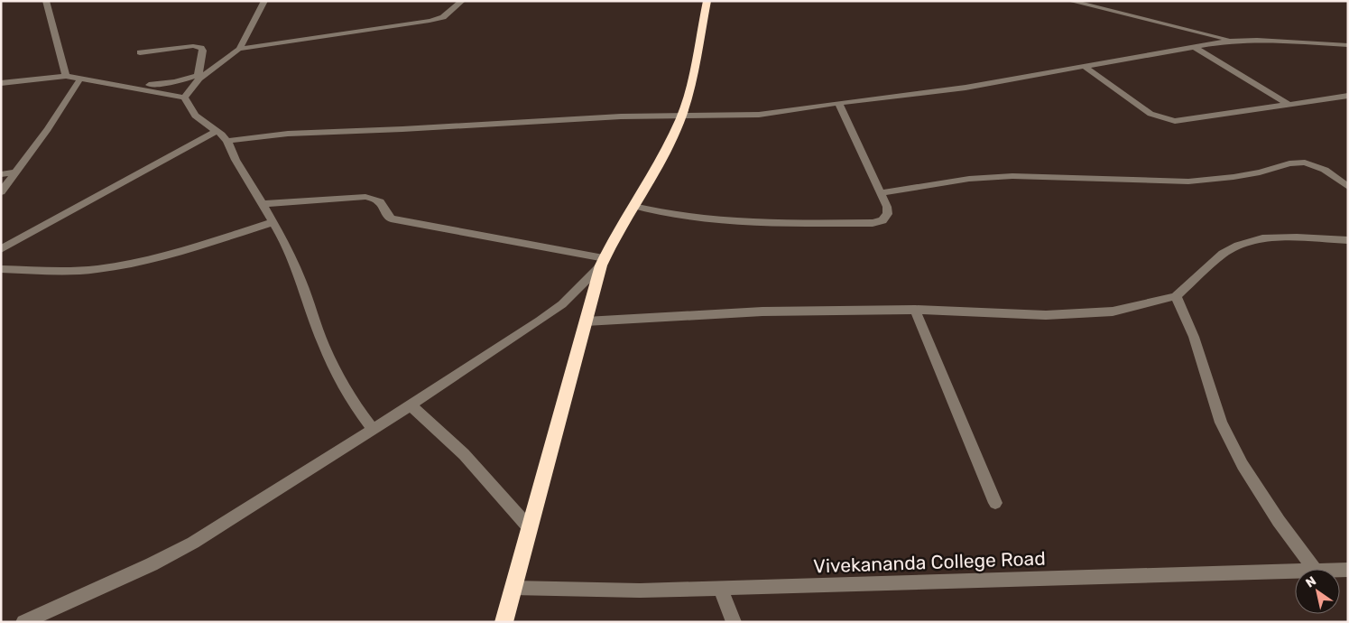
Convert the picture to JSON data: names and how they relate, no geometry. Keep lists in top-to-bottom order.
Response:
{
  "streets": {
    "street": ["Vivekananda College Road"]
  },
  "north": "top left"
}
